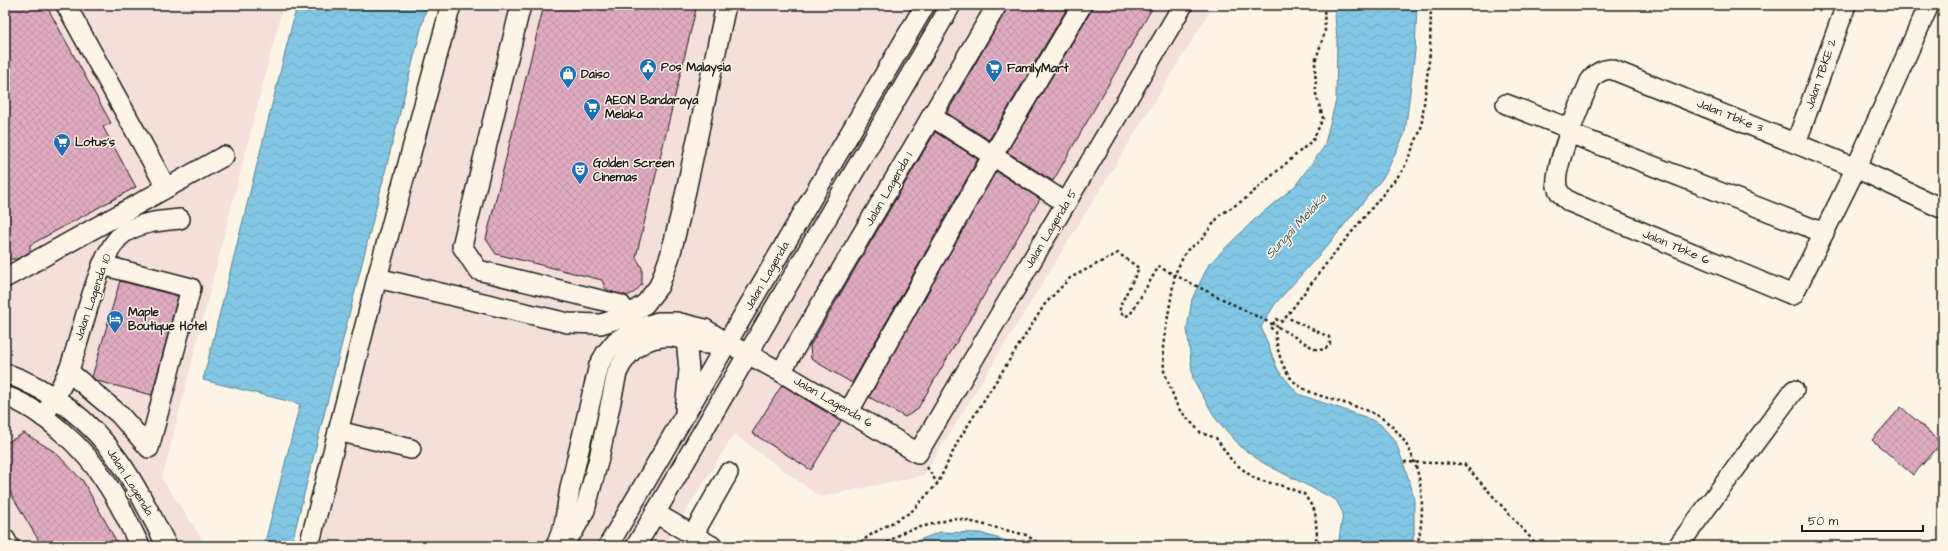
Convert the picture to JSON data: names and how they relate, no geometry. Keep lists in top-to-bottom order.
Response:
{
  "streets": {
    "street": [
      "Jalan TBKE 2",
      "Jalan Tbke 3",
      "Jalan Lagenda 1",
      "Jalan Lagenda 5",
      "Jalan Tbke 6",
      "Jalan Lagenda",
      "Jalan Lagenda 10",
      "Jalan Lagenda 6"
    ]
  },
  "crossings": [
    ["Jalan TBKE 2", "Jalan Tbke 3"],
    ["Jalan Tbke 3", "Jalan Tbke 6"],
    ["Jalan Lagenda 1", "Jalan Lagenda 6"],
    ["Jalan Lagenda 5", "Jalan Lagenda 6"],
    ["Jalan Lagenda", "Jalan Lagenda 10"],
    ["Jalan Lagenda", "Jalan Lagenda 6"]
  ],
  "water": ["Sungai Melaka"],
  "places": {
    "public building": ["Pos Malaysia"],
    "supermarket": ["FamilyMart", "AEON Bandaraya Melaka", "Lotus's"],
    "shop": ["Daiso"],
    "theatre": ["Golden Screen Cinemas"],
    "hotel": ["Maple Boutique Hotel"]
  },
  "scale_bar": "50 m"
}
